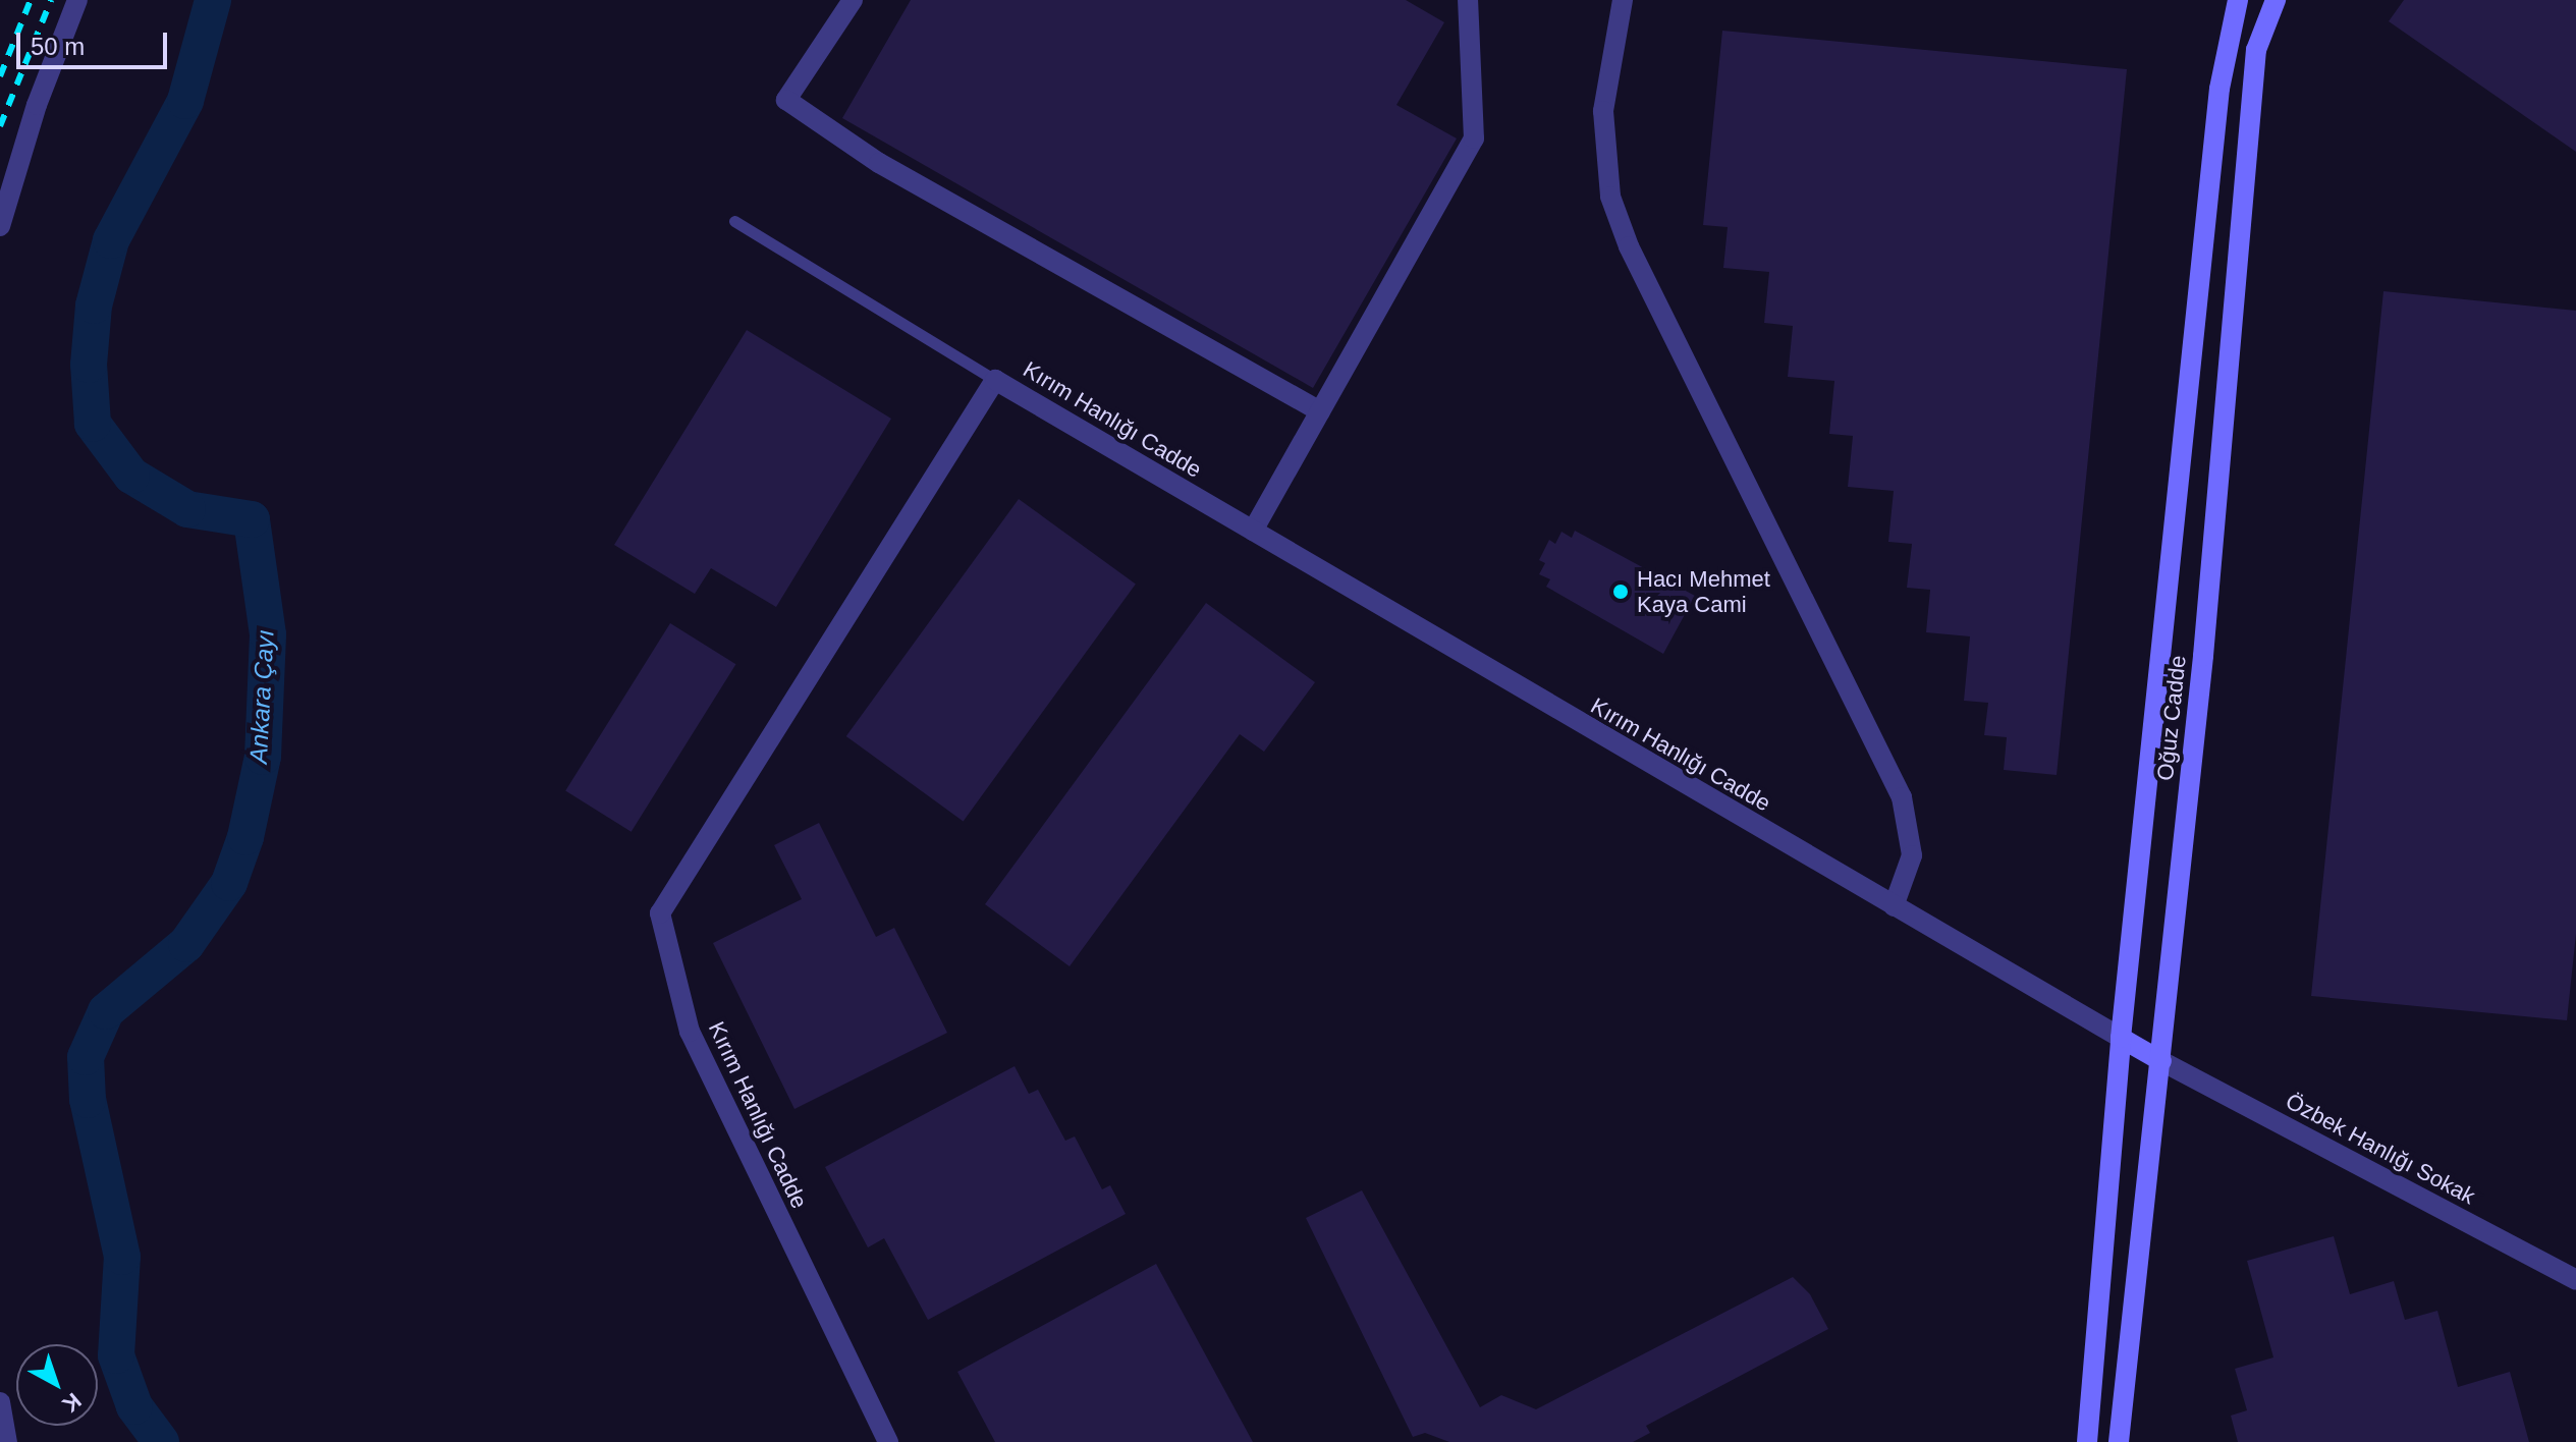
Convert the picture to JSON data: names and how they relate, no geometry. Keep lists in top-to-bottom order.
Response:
{
  "streets": {
    "street": ["Kırım Hanlığı Cadde", "Oğuz Cadde", "Özbek Hanlığı Sokak"]
  },
  "crossings": [
    ["Kırım Hanlığı Cadde", "Oğuz Cadde"],
    ["Oğuz Cadde", "Özbek Hanlığı Sokak"]
  ],
  "water": ["Ankara Çayı"],
  "places": ["Hacı Mehmet Kaya Cami"],
  "scale_bar": "50 m",
  "north": "bottom right"
}
